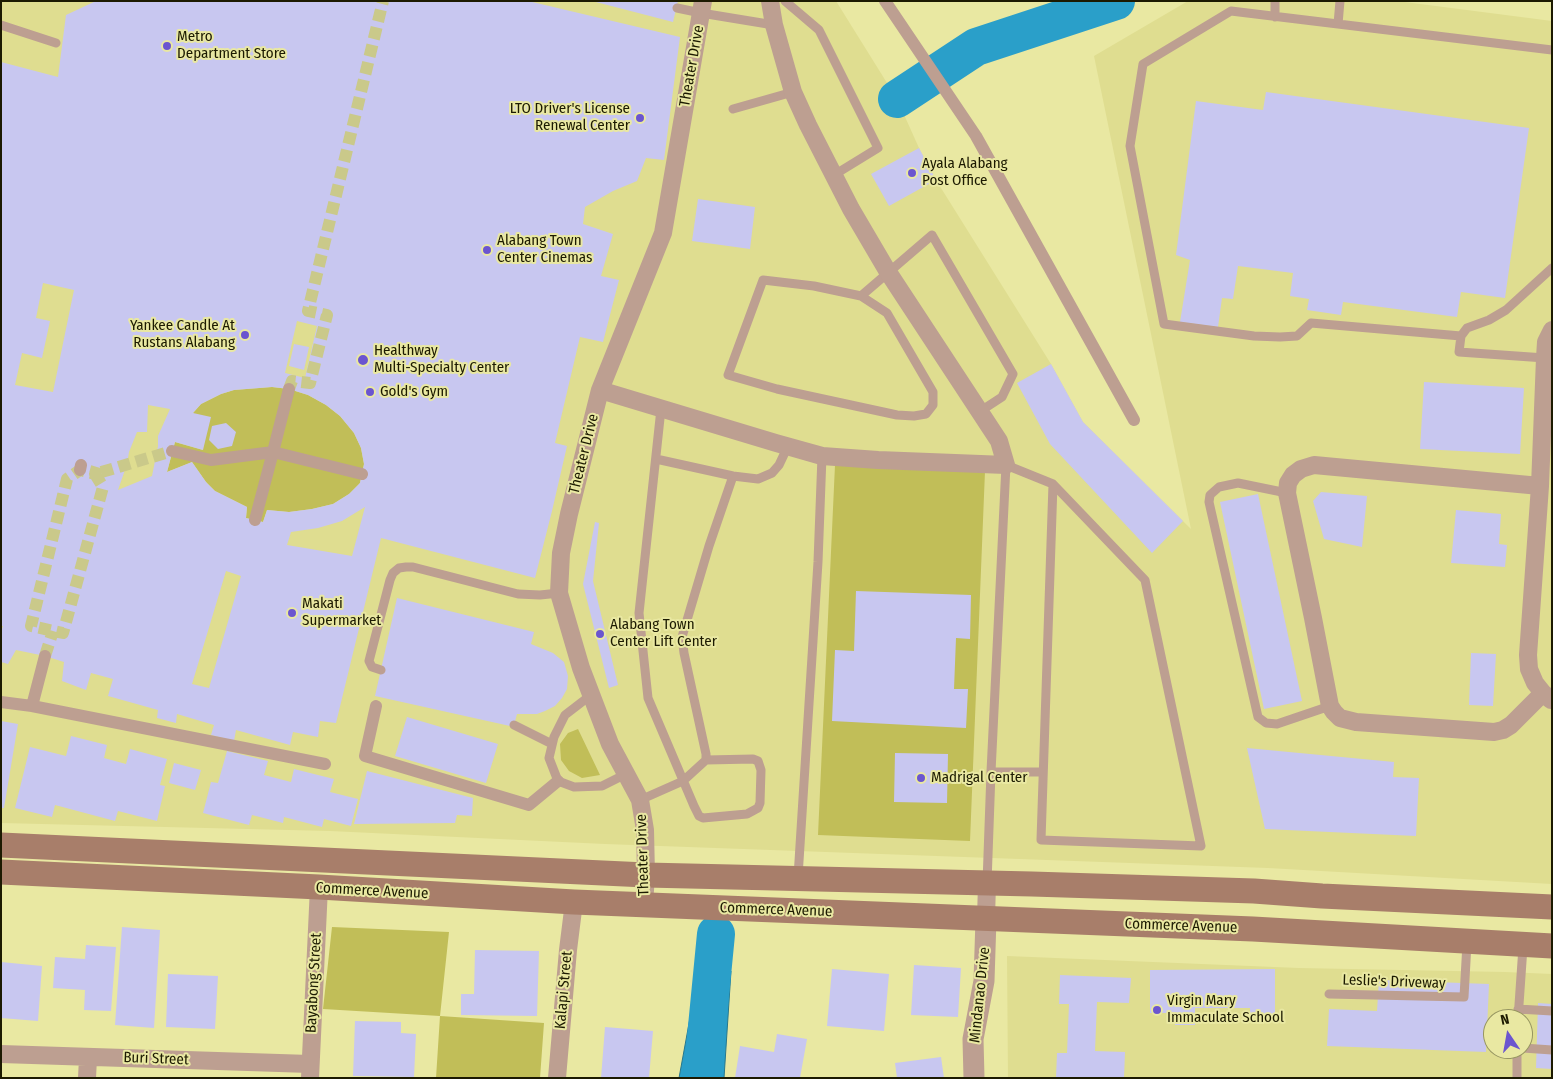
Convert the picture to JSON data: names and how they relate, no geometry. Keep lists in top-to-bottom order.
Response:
{
  "streets": {
    "main road": ["Commerce Avenue"],
    "street": [
      "Theater Drive",
      "Bayabong Street",
      "Kalapi Street",
      "Mindanao Drive",
      "Buri Street"
    ],
    "lane": ["Leslie's Driveway"]
  },
  "crossings": [
    ["Theater Drive", "Commerce Avenue"],
    ["Commerce Avenue", "Leslie's Driveway"],
    ["Commerce Avenue", "Bayabong Street"],
    ["Commerce Avenue", "Kalapi Street"],
    ["Commerce Avenue", "Mindanao Drive"],
    ["Bayabong Street", "Buri Street"]
  ],
  "places": [
    "Metro Department Store",
    "LTO Driver's License Renewal Center",
    "Ayala Alabang Post Office",
    "Alabang Town Center Cinemas",
    "Yankee Candle At Rustans Alabang",
    "Healthway Multi-Specialty Center",
    "Gold's Gym",
    "Makati Supermarket",
    "Alabang Town Center Lift Center",
    "Madrigal Center",
    "Virgin Mary Immaculate School"
  ],
  "north": "top"
}
